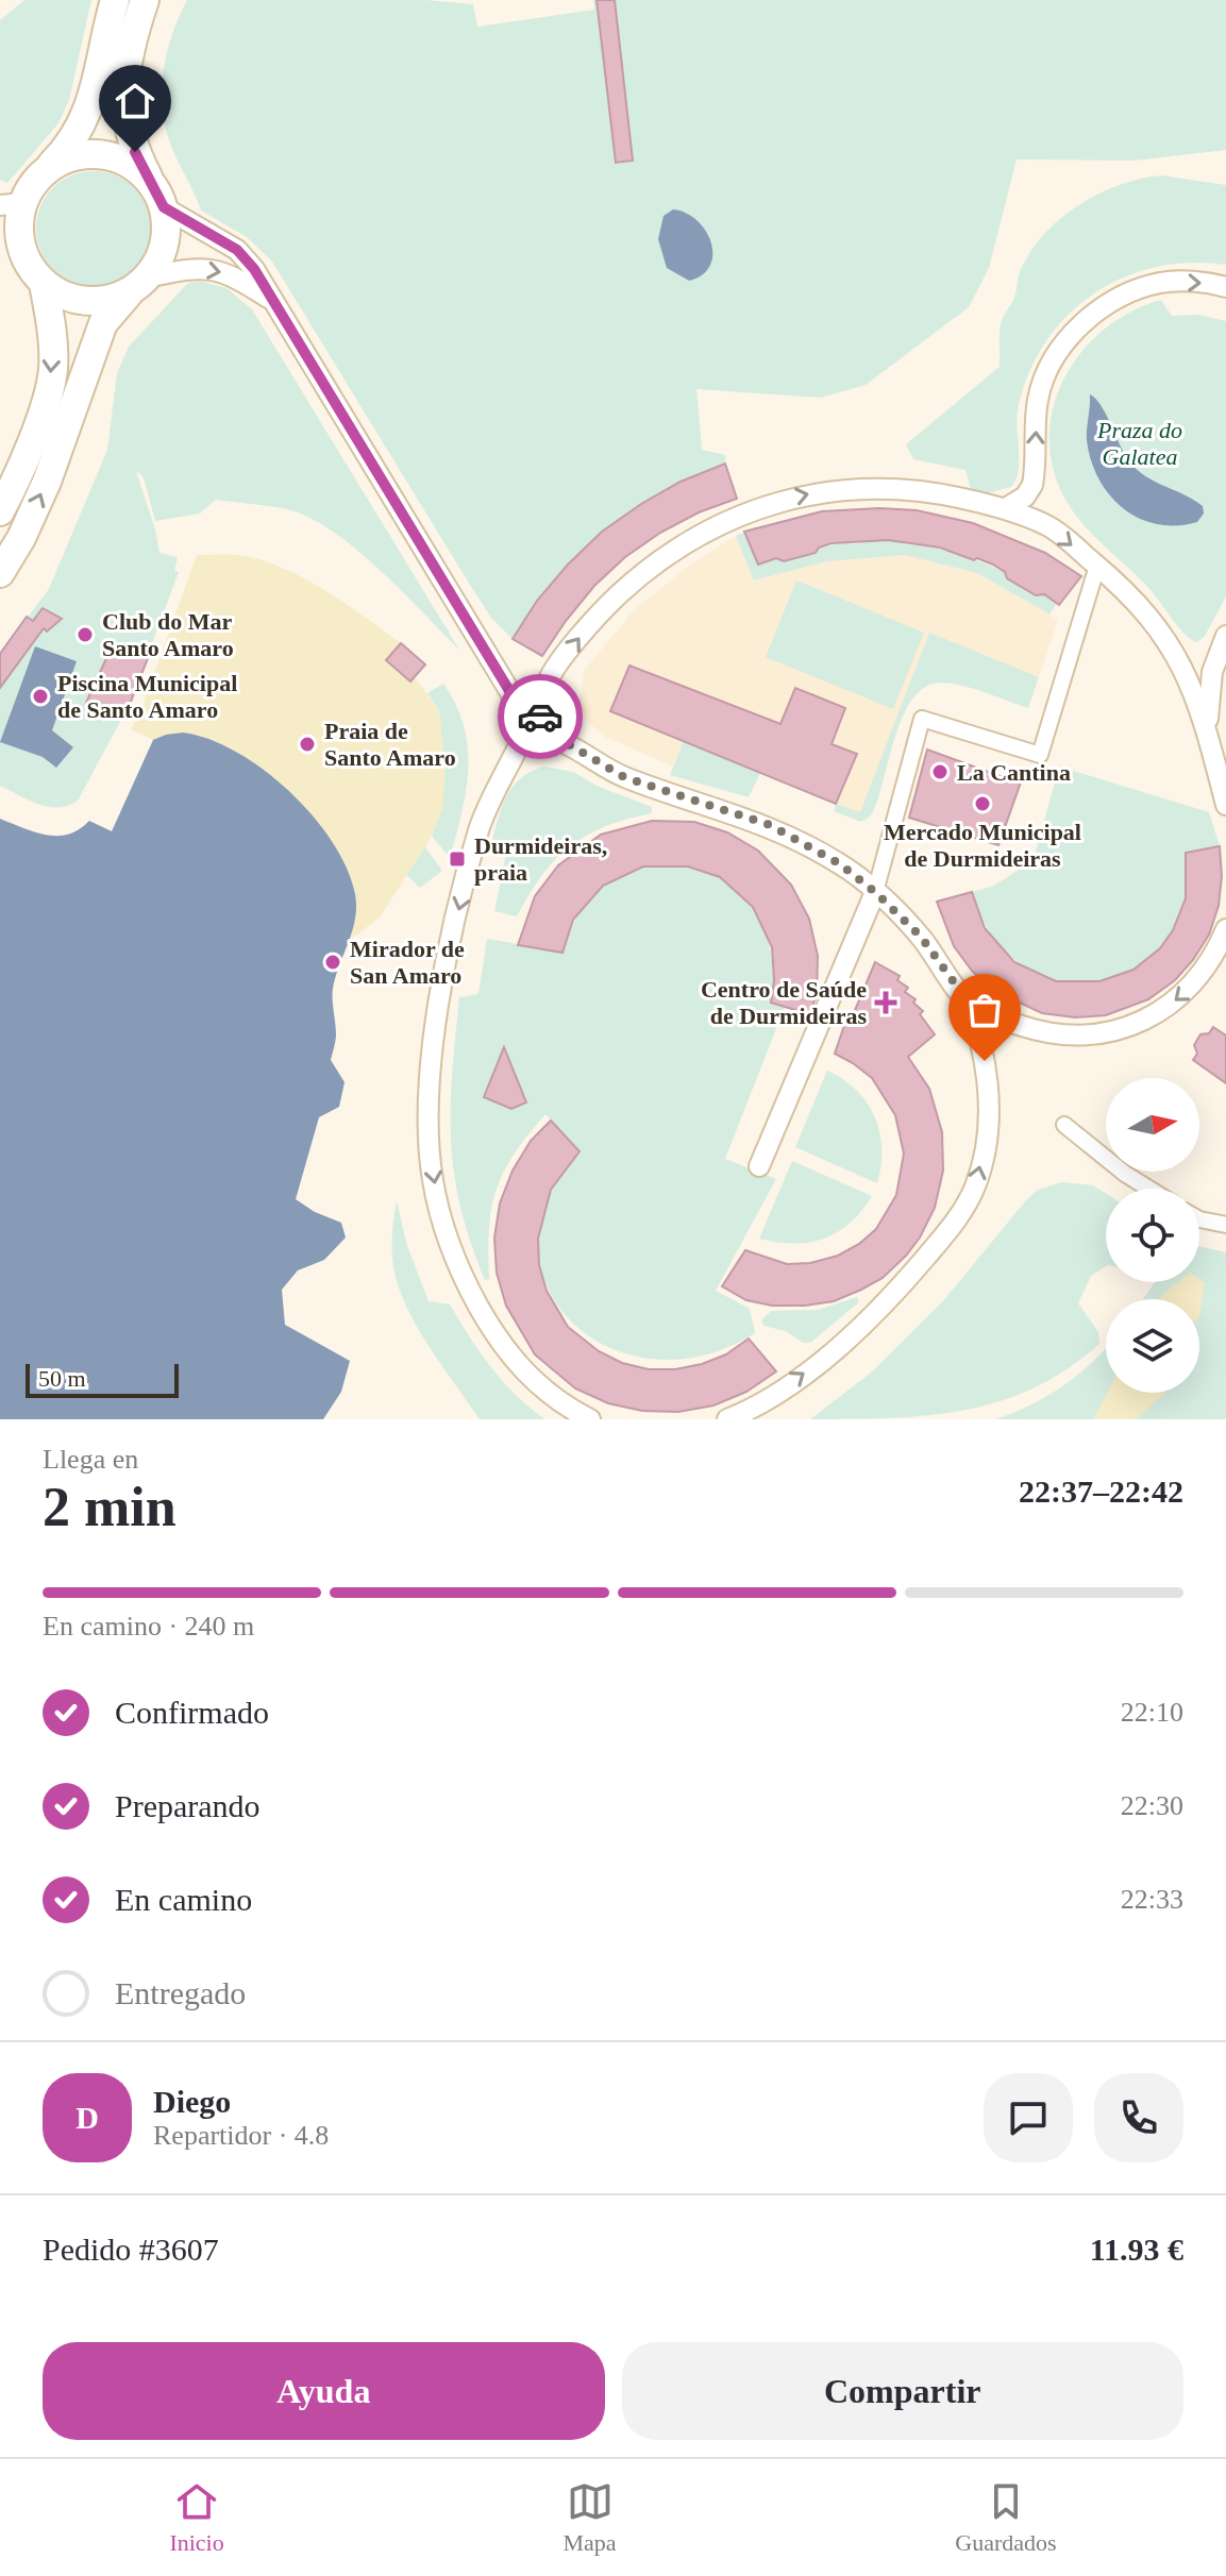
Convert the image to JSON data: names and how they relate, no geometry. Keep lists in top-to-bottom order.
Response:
{
  "parks": ["Praza do Galatea"],
  "places": {
    "other": [
      "Club do Mar Santo Amaro",
      "Piscina Municipal de Santo Amaro",
      "Praia de Santo Amaro",
      "La Cantina",
      "Mercado Municipal de Durmideiras",
      "Mirador de San Amaro"
    ],
    "transit": ["Durmideiras, praia"],
    "health": ["Centro de Saúde de Durmideiras"]
  },
  "scale_bar": "50 m",
  "north": "right",
  "page": {
    "scale": "50 m",
    "heading": ["2 min", "Llega en", "22:37–22:42"],
    "panel": [
      "Diego",
      "Repartidor · 4.8",
      "Pedido #3607",
      "11.93 €"
    ],
    "bar": "En camino · 240 m",
    "list": [
      ["Confirmado", "22:10"],
      ["Preparando", "22:30"],
      ["En camino", "22:33"],
      "Entregado"
    ],
    "round": "D",
    "buttons": ["Ayuda", "Compartir"],
    "tabs": ["Inicio", "Mapa", "Guardados"]
  }
}
